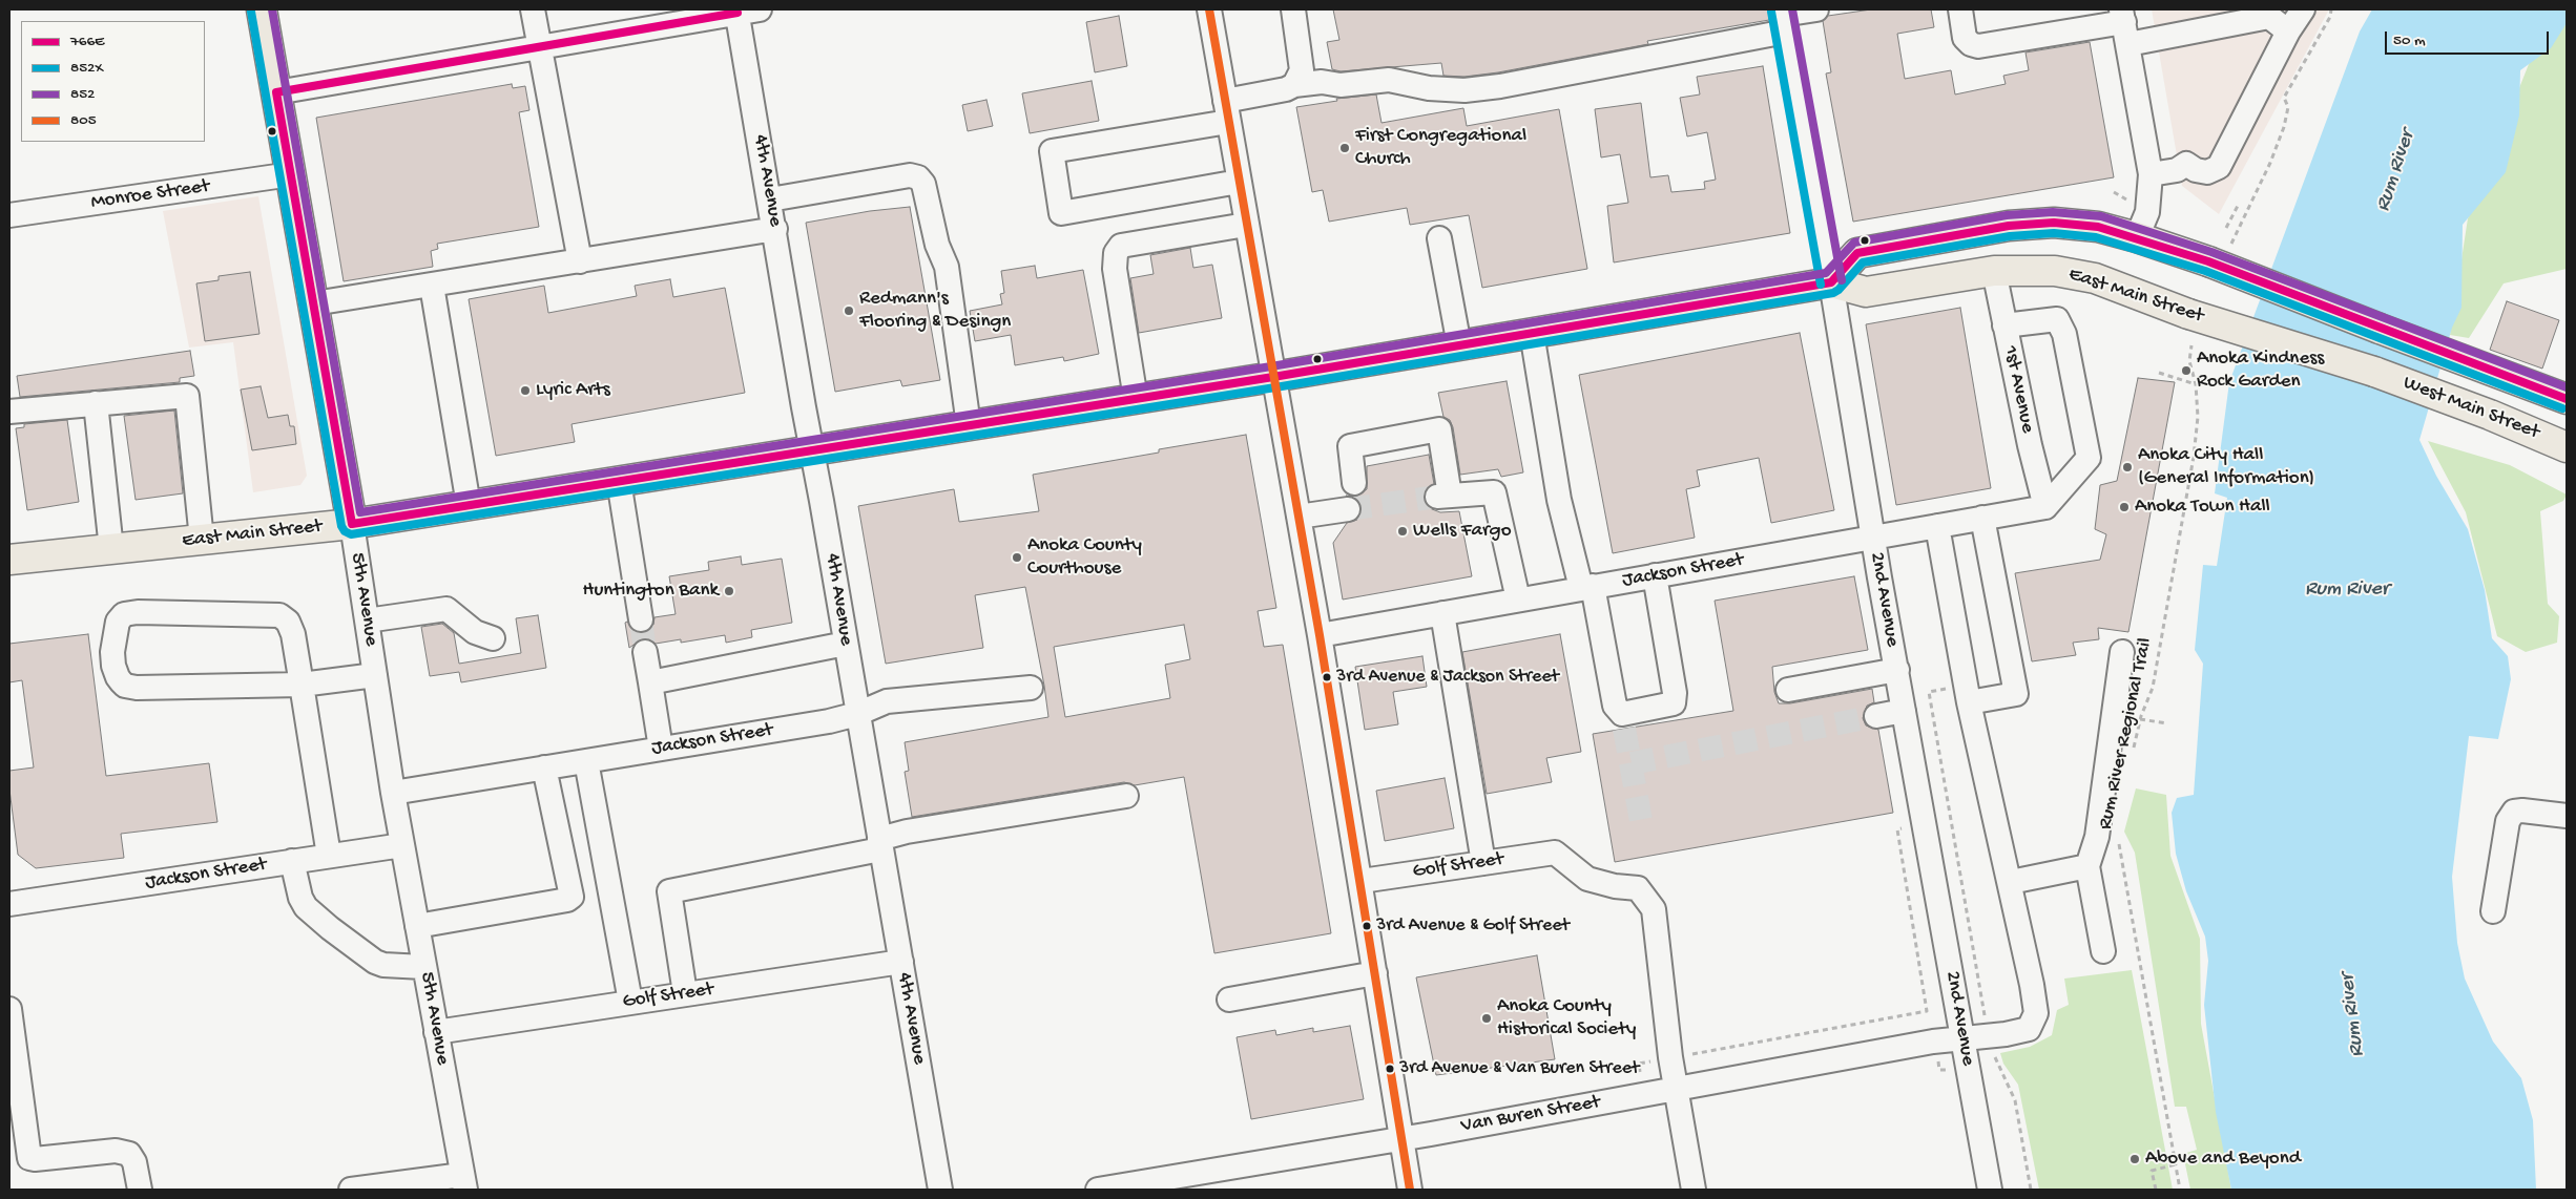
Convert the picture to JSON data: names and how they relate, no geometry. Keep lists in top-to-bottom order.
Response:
{
  "streets": {
    "main road": ["East Main Street", "West Main Street", "5th Avenue"],
    "street": [
      "4th Avenue",
      "Monroe Street",
      "1st Avenue",
      "Jackson Street",
      "2nd Avenue",
      "Golf Street",
      "Van Buren Street"
    ],
    "path": ["Rum River Regional Trail"]
  },
  "crossings": [
    ["4th Avenue", "East Main Street"],
    ["4th Avenue", "Jackson Street"],
    ["4th Avenue", "Golf Street"],
    ["Monroe Street", "5th Avenue"],
    ["East Main Street", "1st Avenue"],
    ["East Main Street", "West Main Street"],
    ["East Main Street", "5th Avenue"],
    ["East Main Street", "2nd Avenue"],
    ["1st Avenue", "Jackson Street"],
    ["Jackson Street", "5th Avenue"],
    ["Jackson Street", "2nd Avenue"],
    ["5th Avenue", "Golf Street"],
    ["2nd Avenue", "Van Buren Street"],
    ["Golf Street", "Van Buren Street"]
  ],
  "water": ["Rum River"],
  "places": [
    "First Congregational Church",
    "Redmann's Flooring & Desingn",
    "Anoka Kindness Rock Garden",
    "Lyric Arts",
    "Anoka City Hall (General Information)",
    "Anoka Town Hall",
    "Wells Fargo",
    "Anoka County Courthouse",
    "Huntington Bank",
    "3rd Avenue & Jackson Street",
    "3rd Avenue & Golf Street",
    "Anoka County Historical Society",
    "3rd Avenue & Van Buren Street",
    "Above and Beyond"
  ],
  "lines": [
    "transit line 852",
    "transit line 805",
    "transit line 852X",
    "transit line 766E"
  ],
  "legend": [
    "766E",
    "852X",
    "852",
    "805"
  ],
  "scale_bar": "50 m"
}
